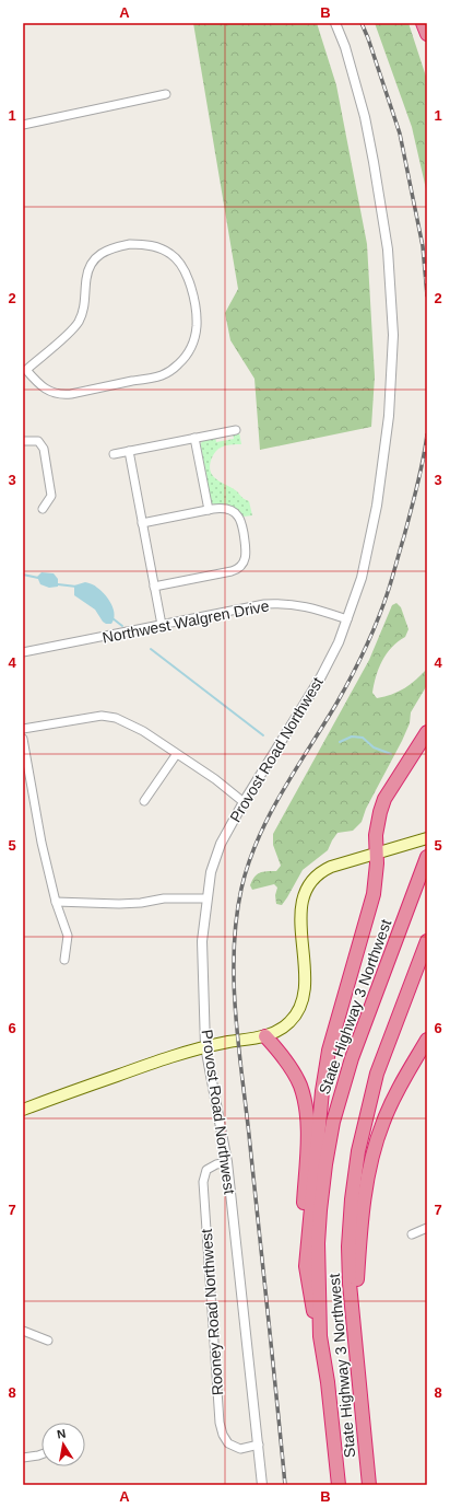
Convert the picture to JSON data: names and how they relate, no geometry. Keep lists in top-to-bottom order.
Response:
{
  "streets": {
    "highway": ["State Highway 3 Northwest"],
    "street": ["Northwest Walgren Drive", "Provost Road Northwest", "Rooney Road Northwest"]
  },
  "crossings": [
    ["Northwest Walgren Drive", "Provost Road Northwest"],
    ["Provost Road Northwest", "Rooney Road Northwest"]
  ],
  "north": "top",
  "grid": {
    "columns": ["A", "B"],
    "rows": [
      "1",
      "2",
      "3",
      "4",
      "5",
      "6",
      "7",
      "8"
    ]
  }
}
